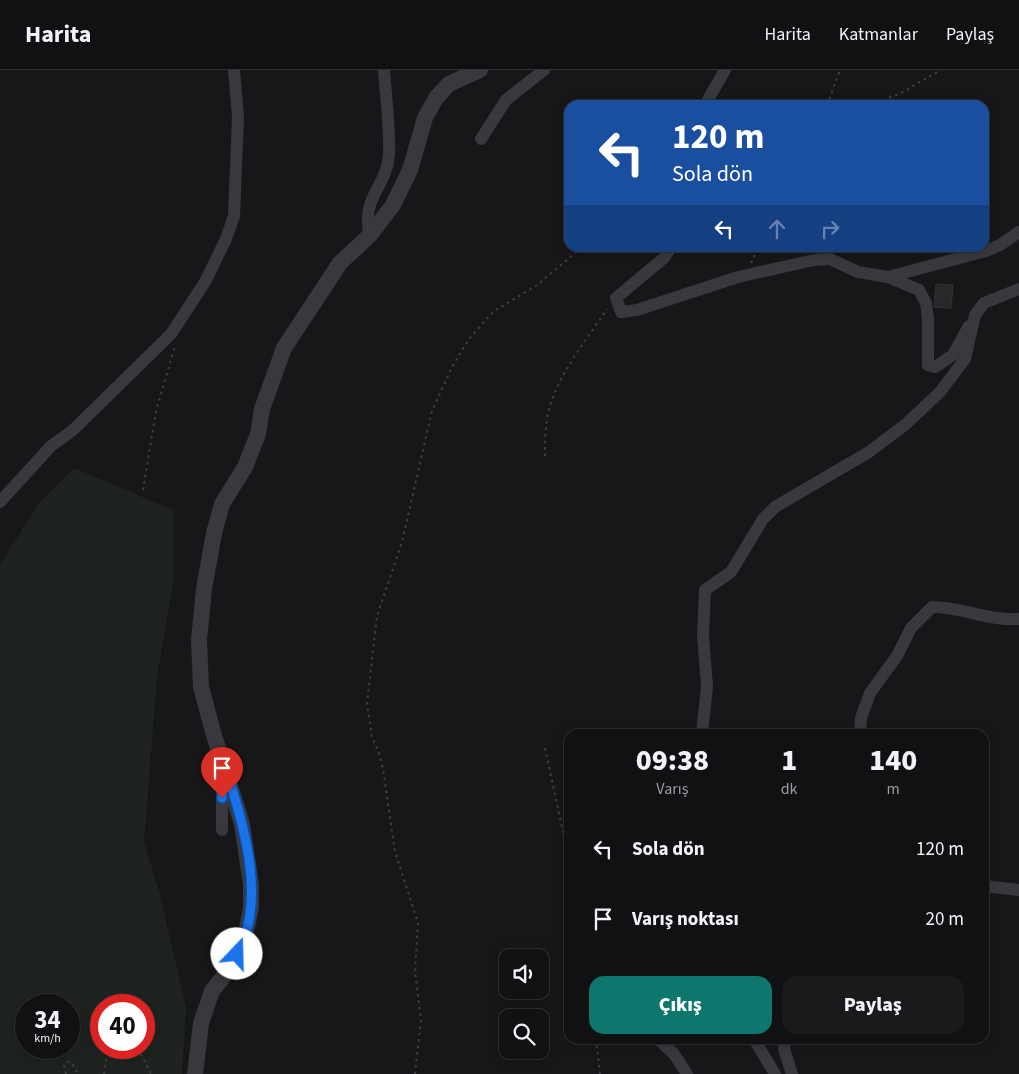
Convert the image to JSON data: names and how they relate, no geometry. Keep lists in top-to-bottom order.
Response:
{
  "page": {
    "header": "Harita",
    "nav": ["Harita", "Katmanlar", "Paylaş"],
    "turn": ["120 m", "Sola dön"],
    "eta": [
      "09:38",
      "Varış",
      "1",
      "dk",
      "140",
      "m"
    ],
    "list": [
      {
        "name": "Sola dön",
        "value": "120 m"
      },
      {
        "name": "Varış noktası",
        "value": "20 m"
      }
    ],
    "buttons": ["Çıkış", "Paylaş"],
    "speed": "34 km/h",
    "limit": "40"
  }
}
